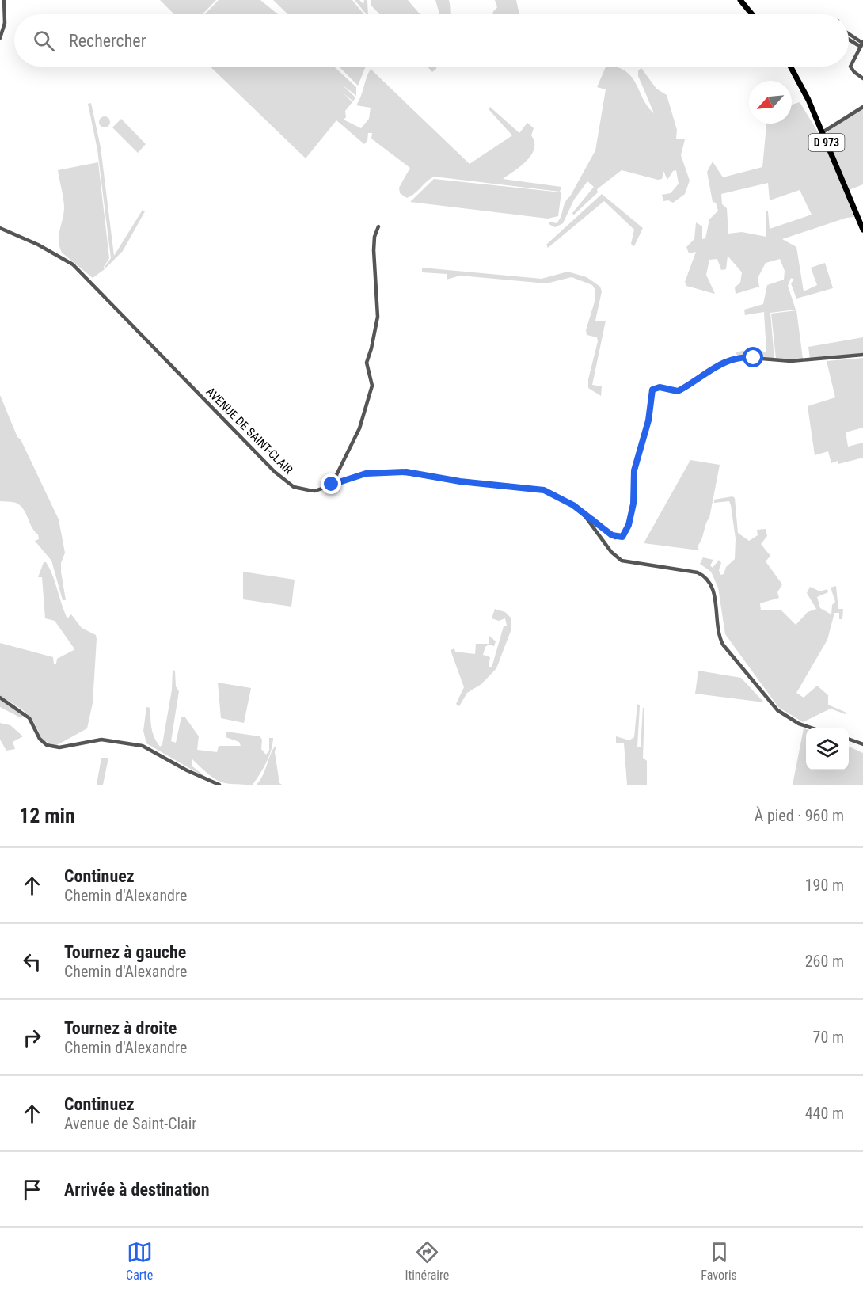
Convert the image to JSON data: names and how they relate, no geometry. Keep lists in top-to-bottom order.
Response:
{
  "streets": {
    "main road": ["D 973"],
    "street": ["AVENUE DE SAINT-CLAIR"]
  },
  "north": "bottom left",
  "page": {
    "search": "Rechercher",
    "heading": ["12 min", "À pied · 960 m"],
    "list": [
      ["Continuez", "Chemin d'Alexandre", "190 m"],
      ["Tournez à gauche", "Chemin d'Alexandre", "260 m"],
      ["Tournez à droite", "Chemin d'Alexandre", "70 m"],
      ["Continuez", "Avenue de Saint-Clair", "440 m"],
      "Arrivée à destination"
    ],
    "nav": ["Carte", "Itinéraire", "Favoris"]
  }
}
